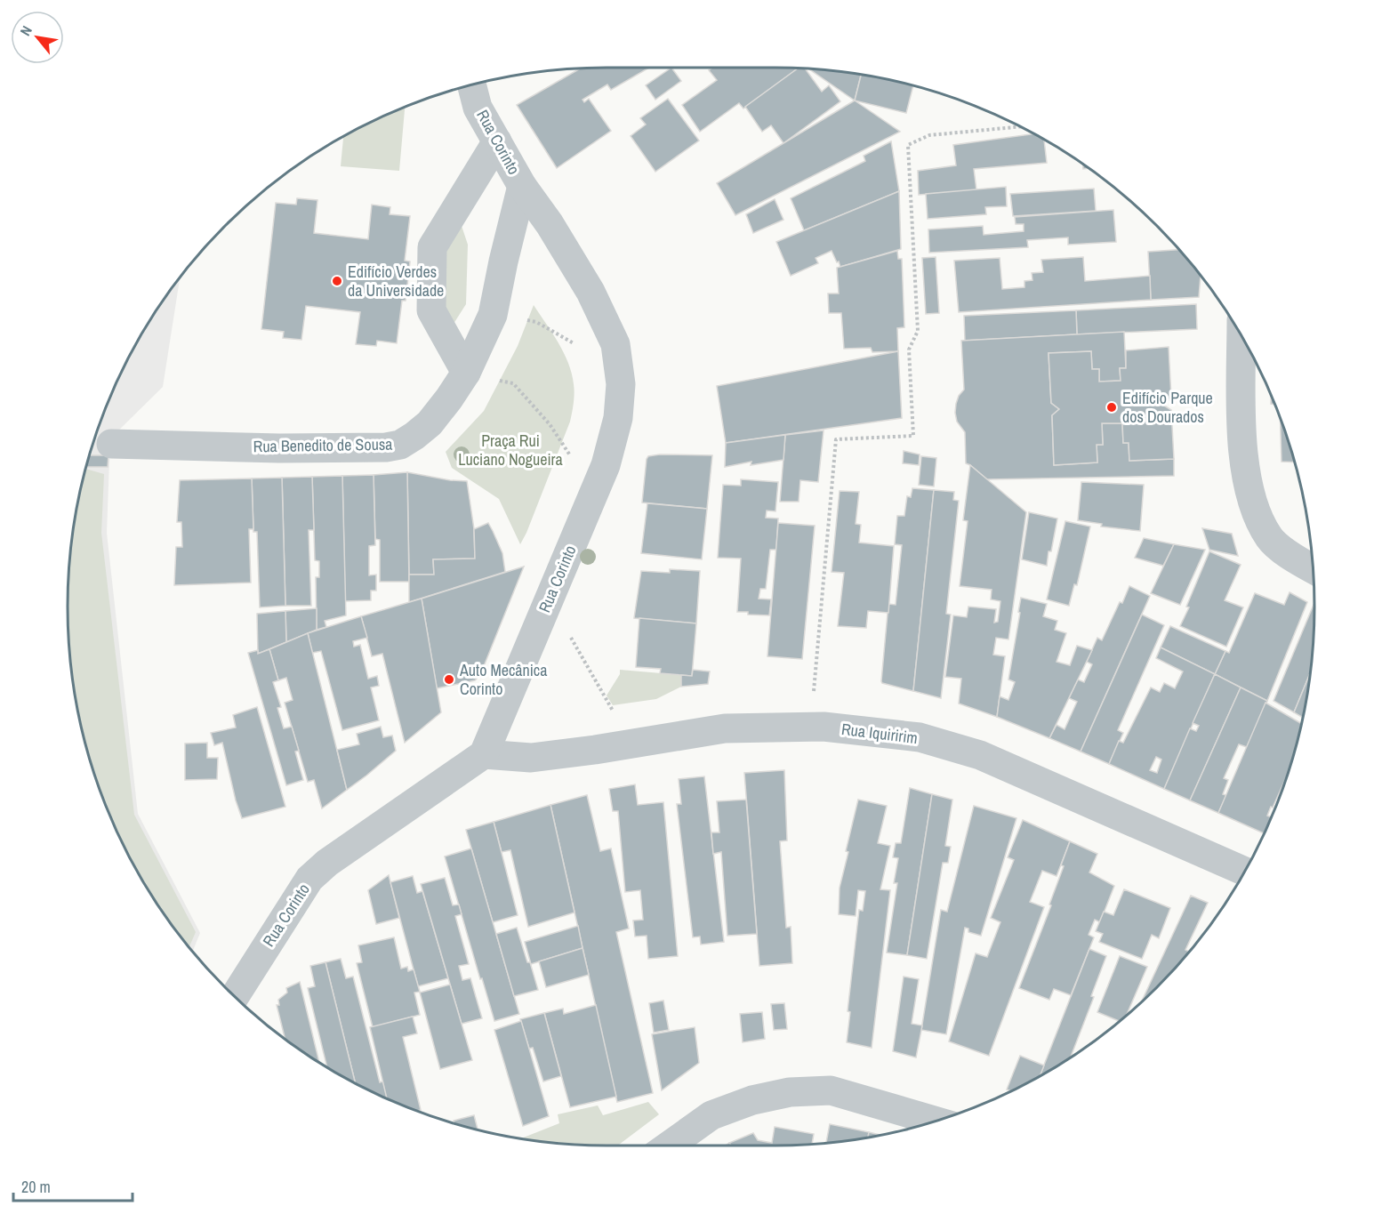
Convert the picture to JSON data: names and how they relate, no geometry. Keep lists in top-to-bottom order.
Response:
{
  "streets": {
    "street": ["Rua Corinto", "Rua Benedito de Sousa", "Rua Iquiririm"]
  },
  "crossings": [
    ["Rua Corinto", "Rua Benedito de Sousa"],
    ["Rua Corinto", "Rua Iquiririm"]
  ],
  "parks": ["Praça Rui Luciano Nogueira"],
  "places": ["Edifício Verdes da Universidade", "Edifício Parque dos Dourados", "Auto Mecânica Corinto"],
  "scale_bar": "20 m",
  "north": "top left"
}
